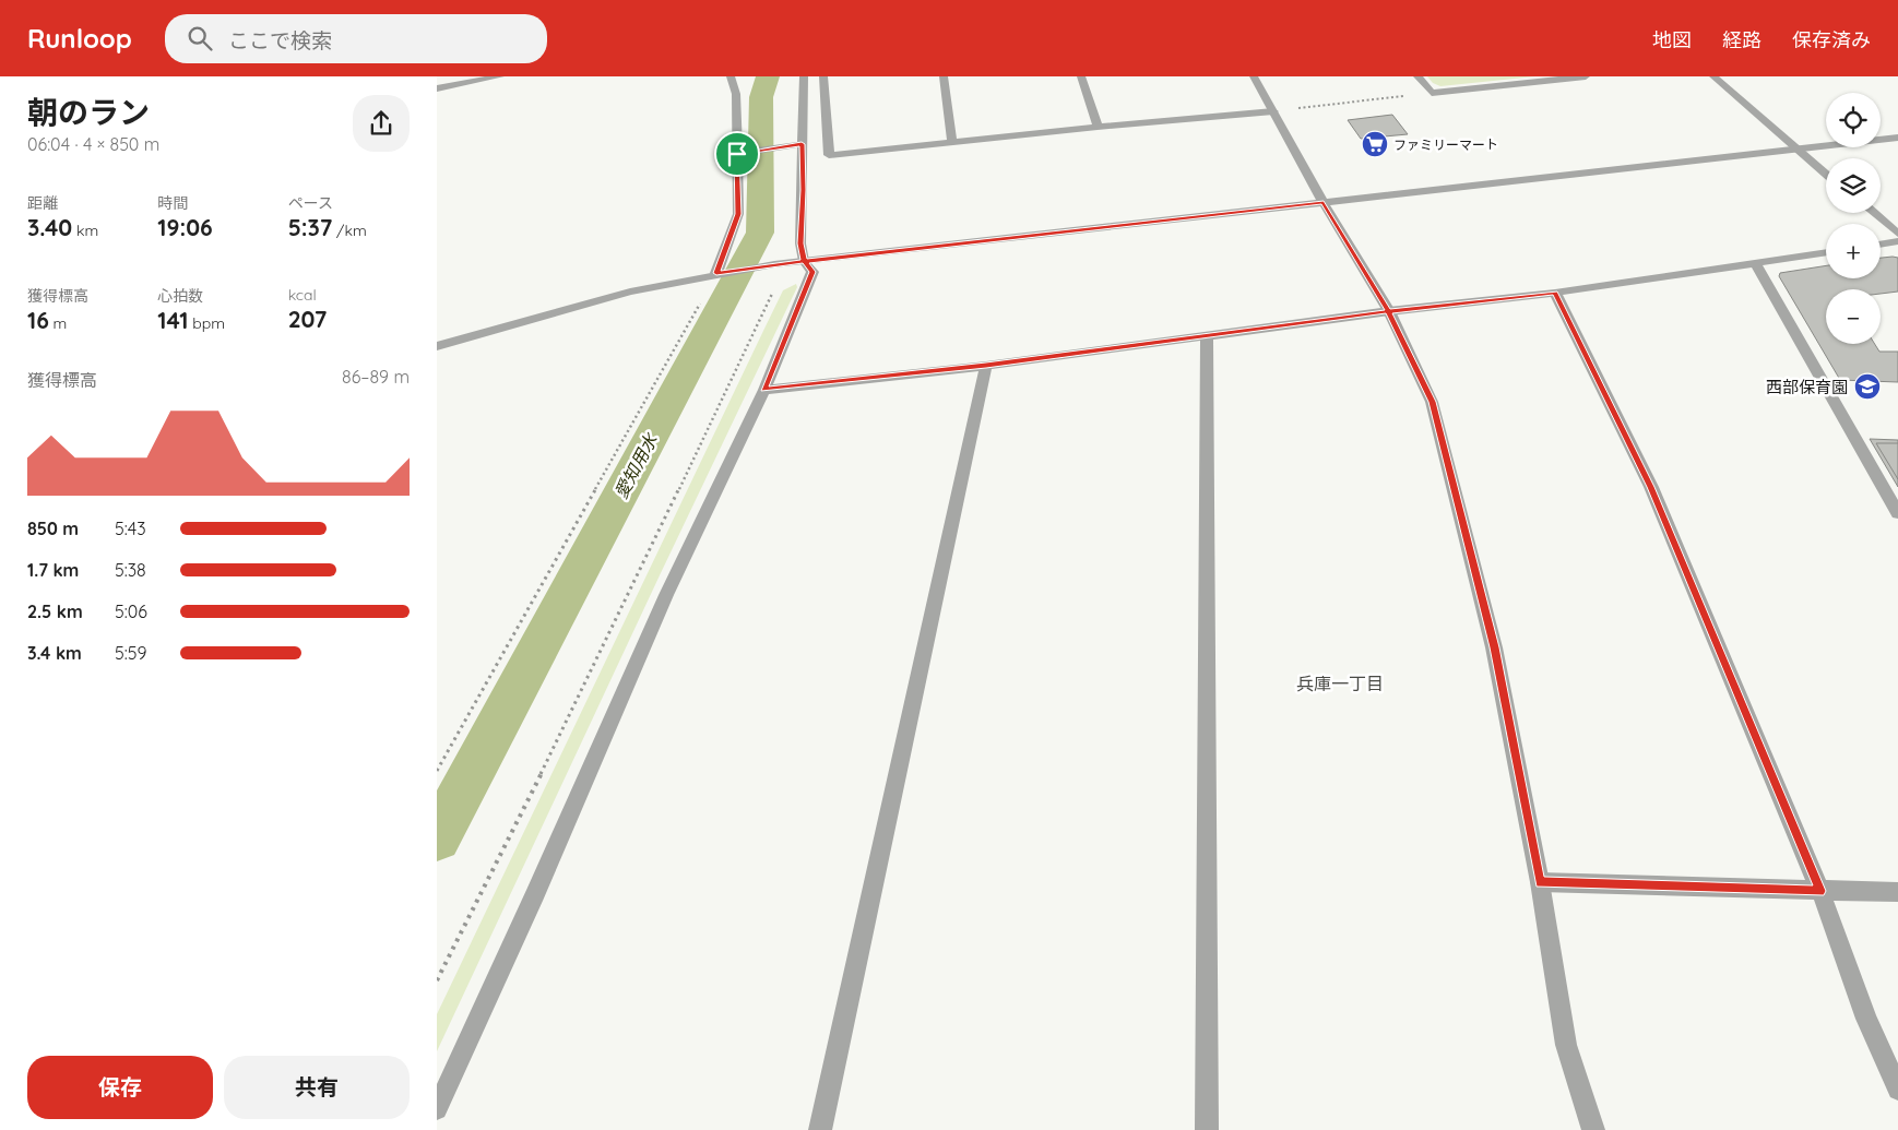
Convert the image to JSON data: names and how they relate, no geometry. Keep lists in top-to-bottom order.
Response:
{
  "districts": ["兵庫一丁目"],
  "water": ["愛知用水"],
  "places": {
    "supermarket": ["ファミリーマート"],
    "school or university": ["西部保育園"]
  },
  "page": {
    "header": "Runloop",
    "search": "ここで検索",
    "nav": ["地図", "経路", "保存済み"],
    "heading": ["朝のラン", "06:04 · 4 × 850 m"],
    "map_buttons": ["+", "−"],
    "stats": [
      ["距離", "3.40 km"],
      ["時間", "19:06"],
      ["ペース", "5:37 /km"],
      ["獲得標高", "16 m"],
      ["心拍数", "141 bpm"],
      ["kcal", "207"]
    ],
    "chart": ["獲得標高", "86–89 m"],
    "list": [
      {
        "name": "850 m",
        "note": "5:43"
      },
      {
        "name": "1.7 km",
        "note": "5:38"
      },
      {
        "name": "2.5 km",
        "note": "5:06"
      },
      {
        "name": "3.4 km",
        "note": "5:59"
      }
    ],
    "buttons": ["保存", "共有"]
  }
}
